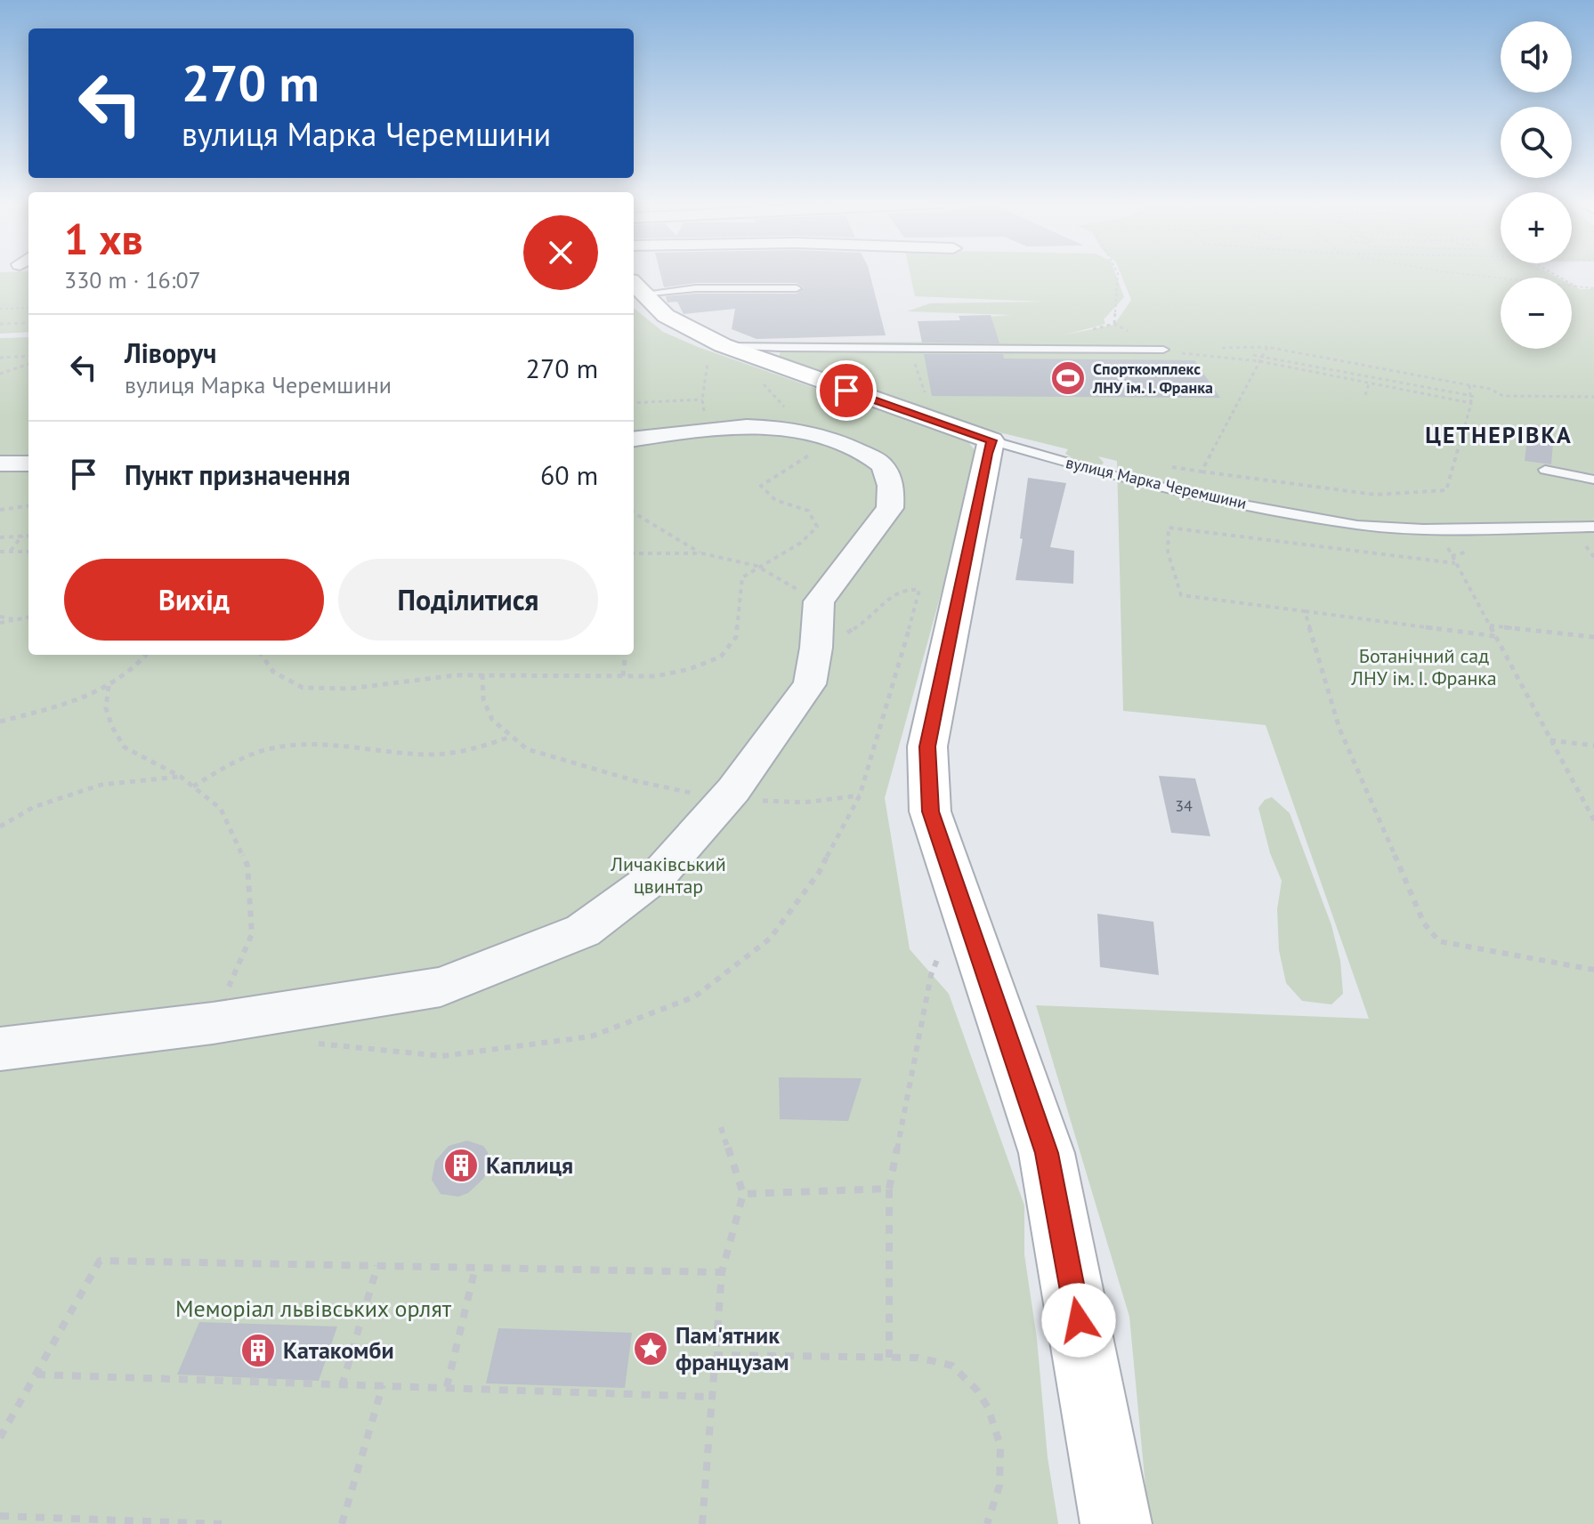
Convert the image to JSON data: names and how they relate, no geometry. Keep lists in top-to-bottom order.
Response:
{
  "streets": {
    "street": ["вулиця Марка Черемшини"]
  },
  "districts": ["ЦЕТНЕРІВКА"],
  "parks": ["Ботанічний сад ЛНУ ім. І. Франка", "Личаківський цвинтар", "Меморіал львівських орлят"],
  "places": {
    "sports": ["Спорткомплекс ЛНУ ім. І. Франка"],
    "building": ["Каплиця", "Катакомби"],
    "place": ["Пам'ятник французам"]
  },
  "house_numbers": ["34"],
  "page": {
    "map_buttons": ["+", "−"],
    "turn": ["270 m", "вулиця Марка Черемшини"],
    "heading": ["1 хв", "330 m · 16:07"],
    "list": [
      {
        "name": "Ліворуч",
        "note": "вулиця Марка Черемшини",
        "value": "270 m"
      },
      {
        "name": "Пункт призначення",
        "value": "60 m"
      }
    ],
    "buttons": ["Вихід", "Поділитися"]
  }
}
